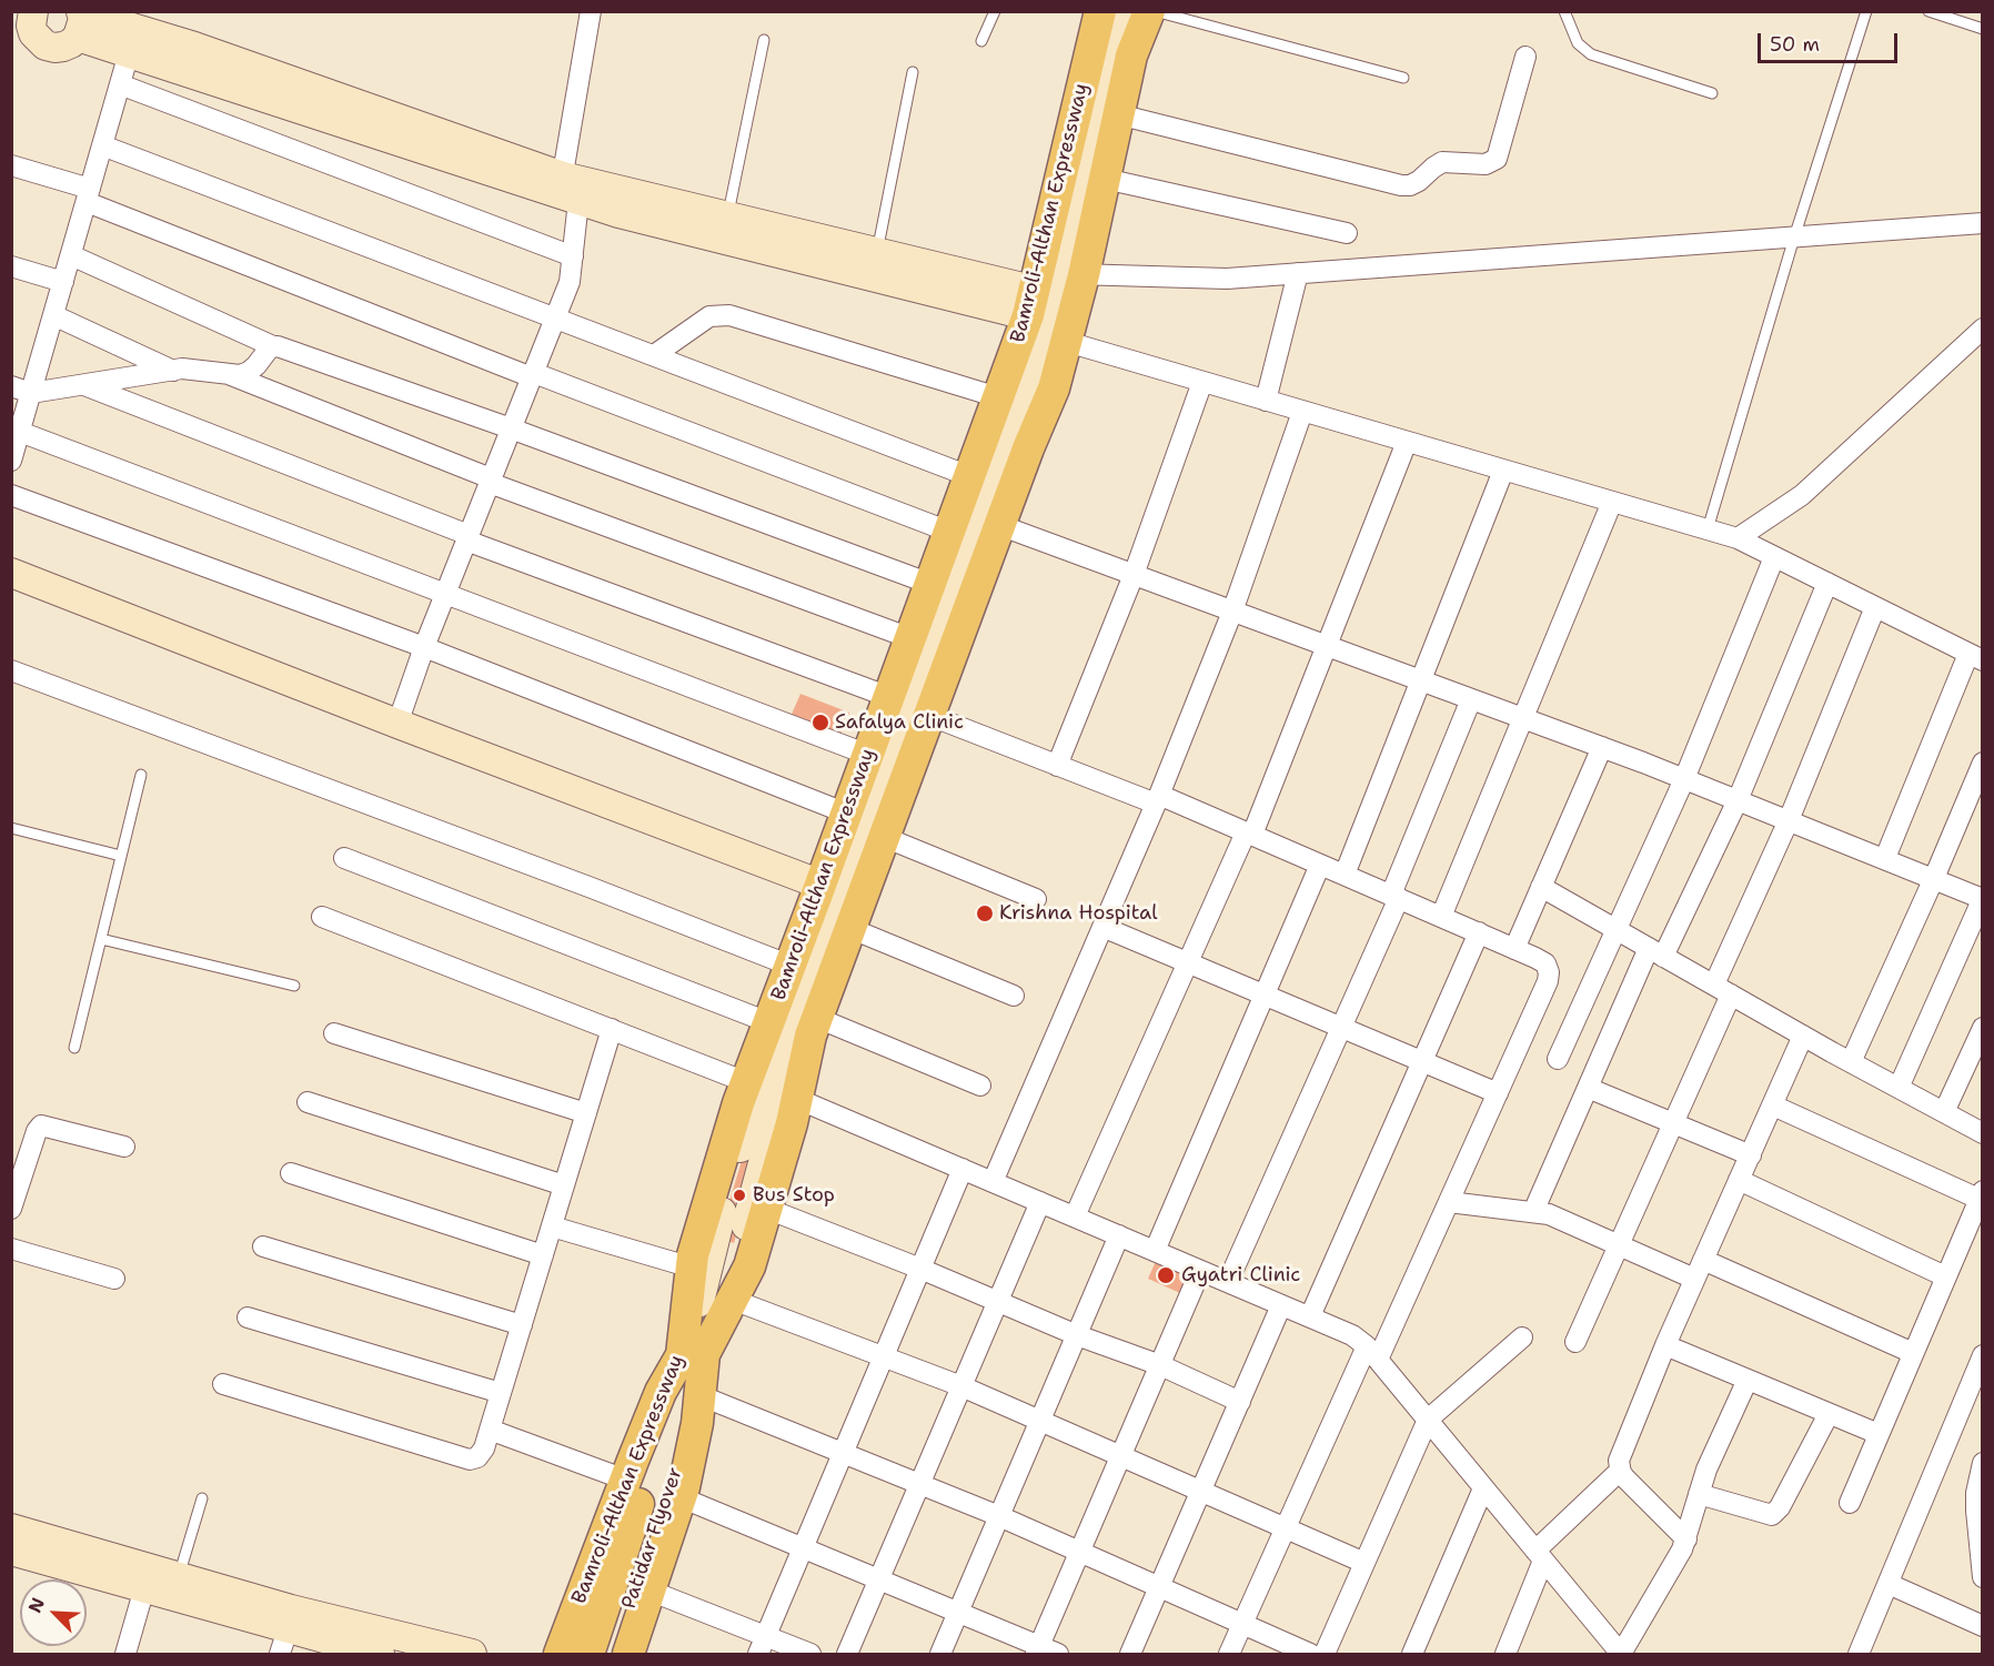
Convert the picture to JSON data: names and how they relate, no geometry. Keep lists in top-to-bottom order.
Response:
{
  "streets": {
    "main road": ["Bamroli-Althan Expressway", "Patidar Flyover"]
  },
  "crossings": [
    ["Bamroli-Althan Expressway", "Patidar Flyover"]
  ],
  "places": [
    "Safalya Clinic",
    "Krishna Hospital",
    "Bus Stop",
    "Gyatri Clinic"
  ],
  "scale_bar": "50 m",
  "north": "top left"
}
